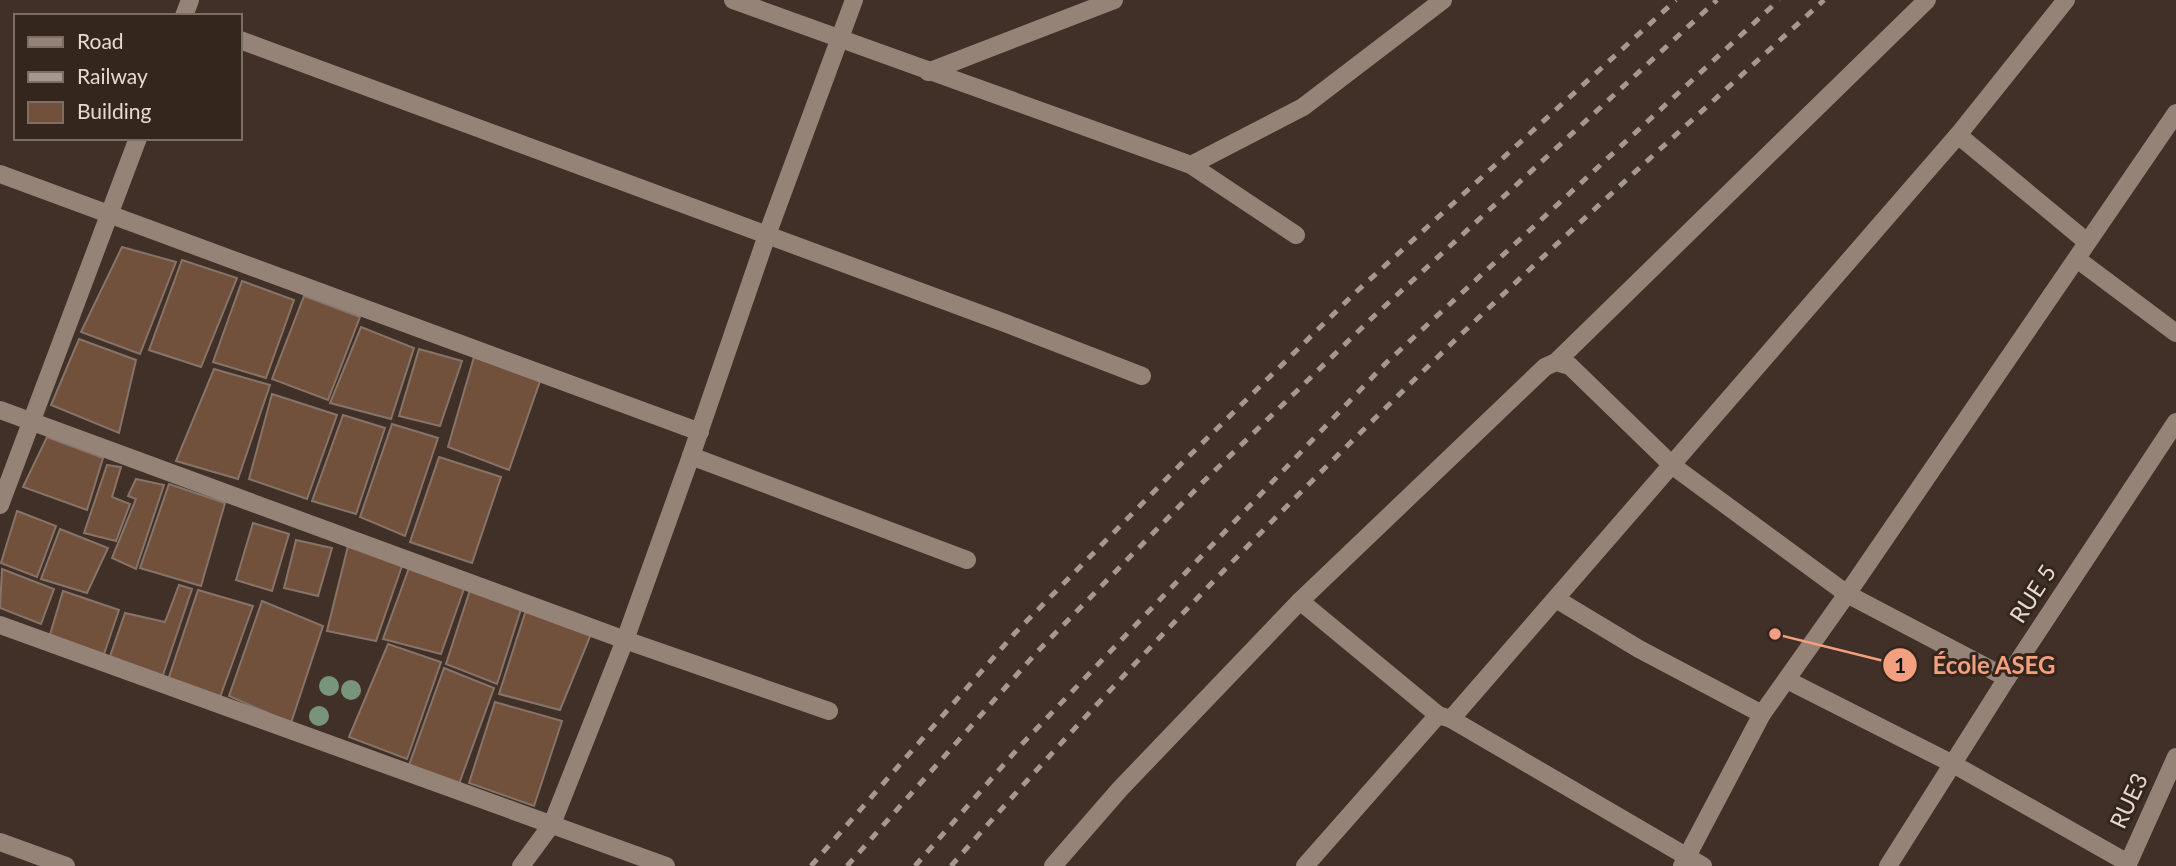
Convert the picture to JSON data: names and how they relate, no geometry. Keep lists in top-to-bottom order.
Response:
{
  "streets": {
    "street": ["RUE 5", "RUE3"]
  },
  "places": ["École ASEG"],
  "legend": ["Road", "Railway", "Building"]
}
